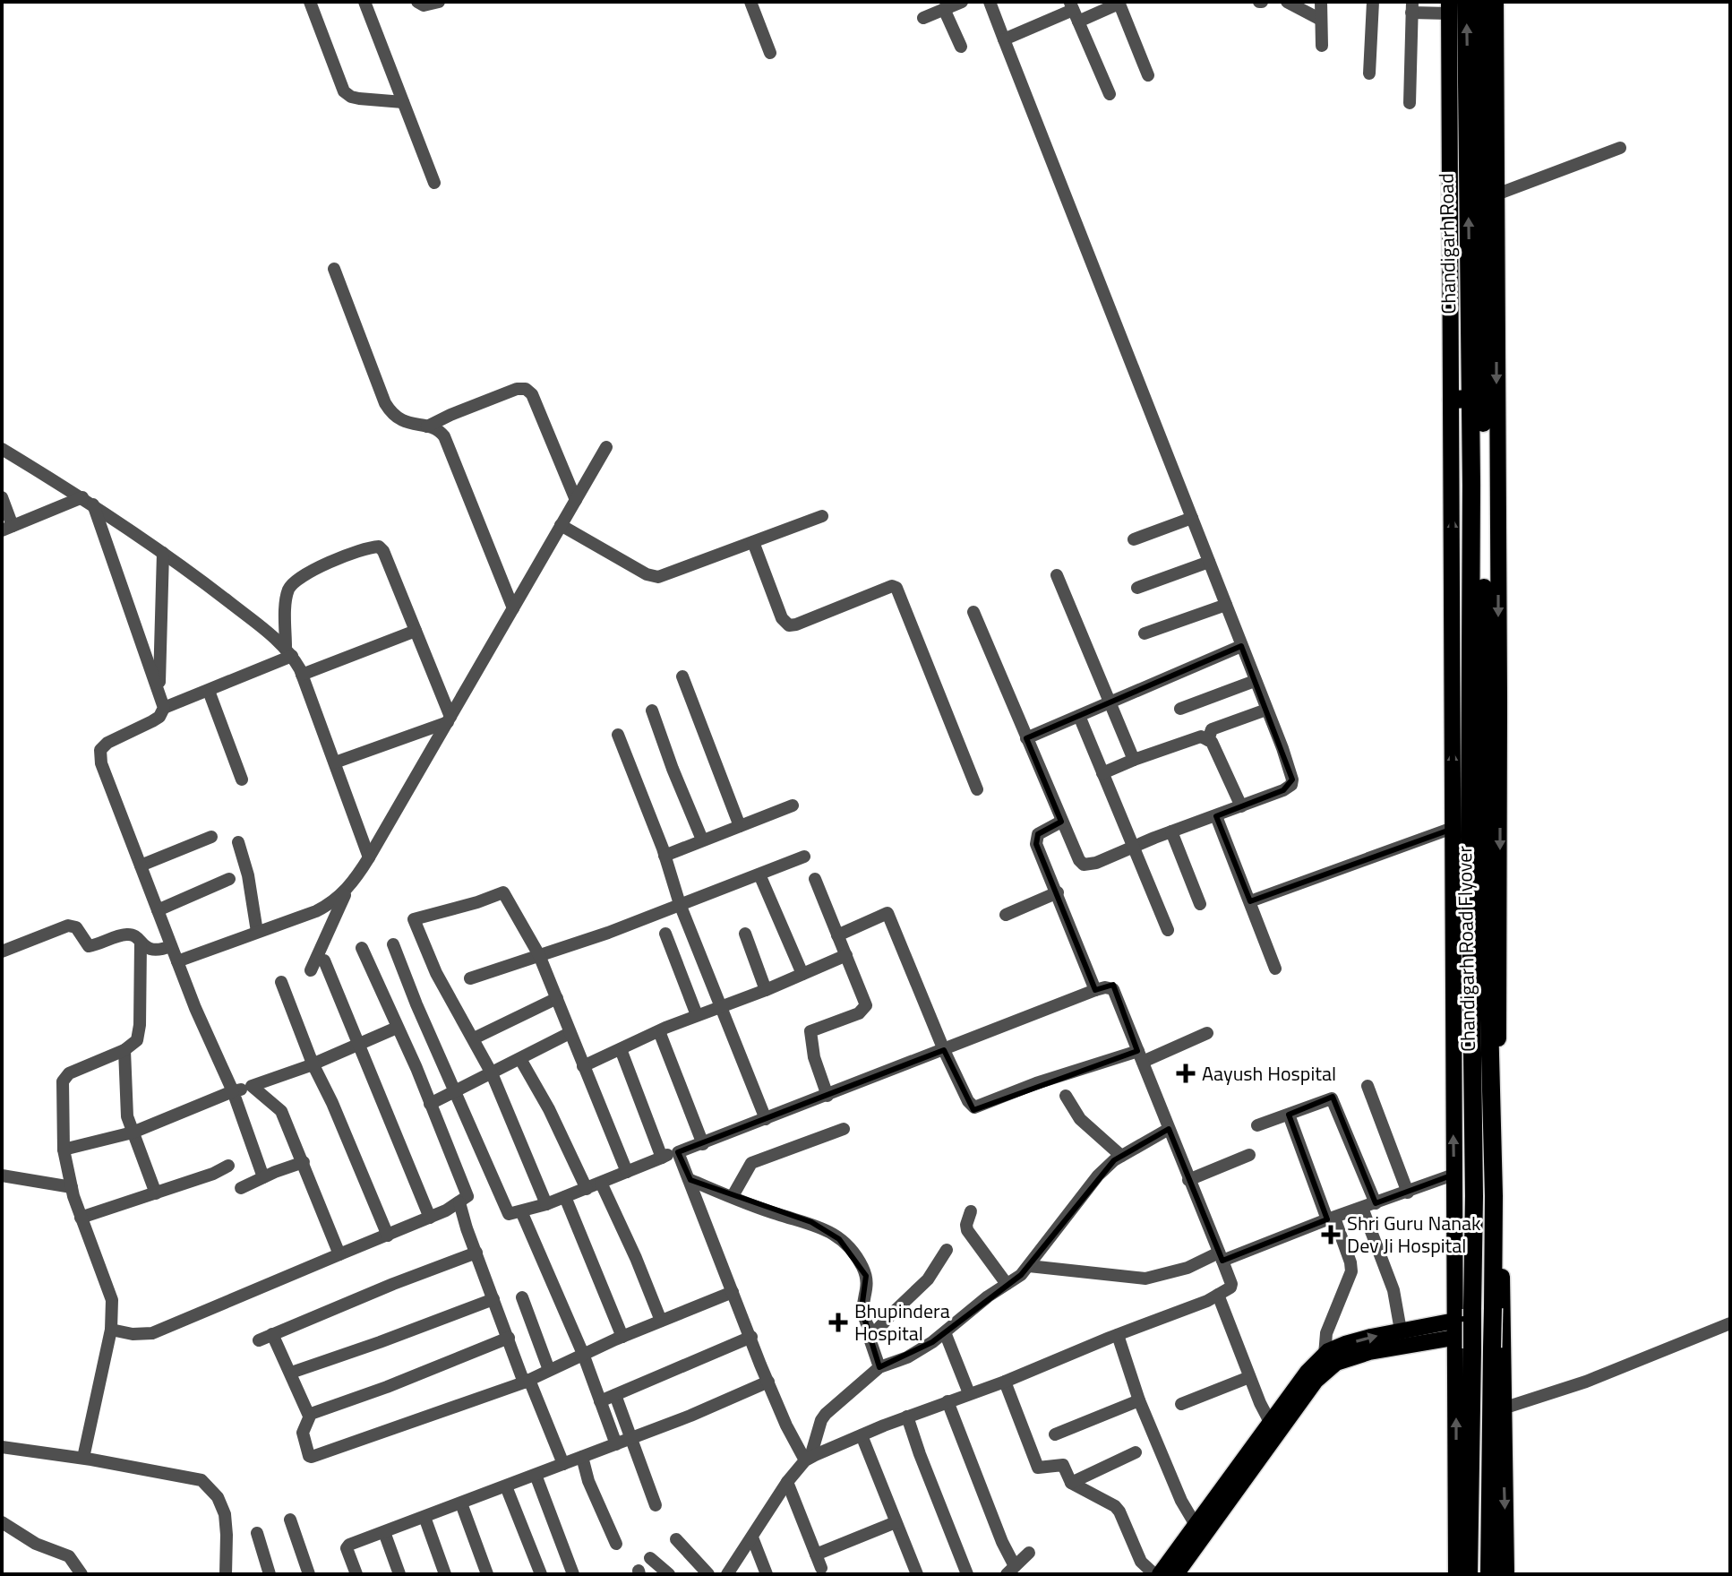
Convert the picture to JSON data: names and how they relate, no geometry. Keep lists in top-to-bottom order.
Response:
{
  "streets": {
    "highway": ["Chandigarh Road", "Chandigarh Road Flyover"]
  },
  "crossings": [
    ["Chandigarh Road", "Chandigarh Road Flyover"]
  ],
  "one_way": ["Chandigarh Road"],
  "places": {
    "health": ["Aayush Hospital", "Shri Guru Nanak Dev Ji Hospital", "Bhupindera Hospital"]
  }
}
